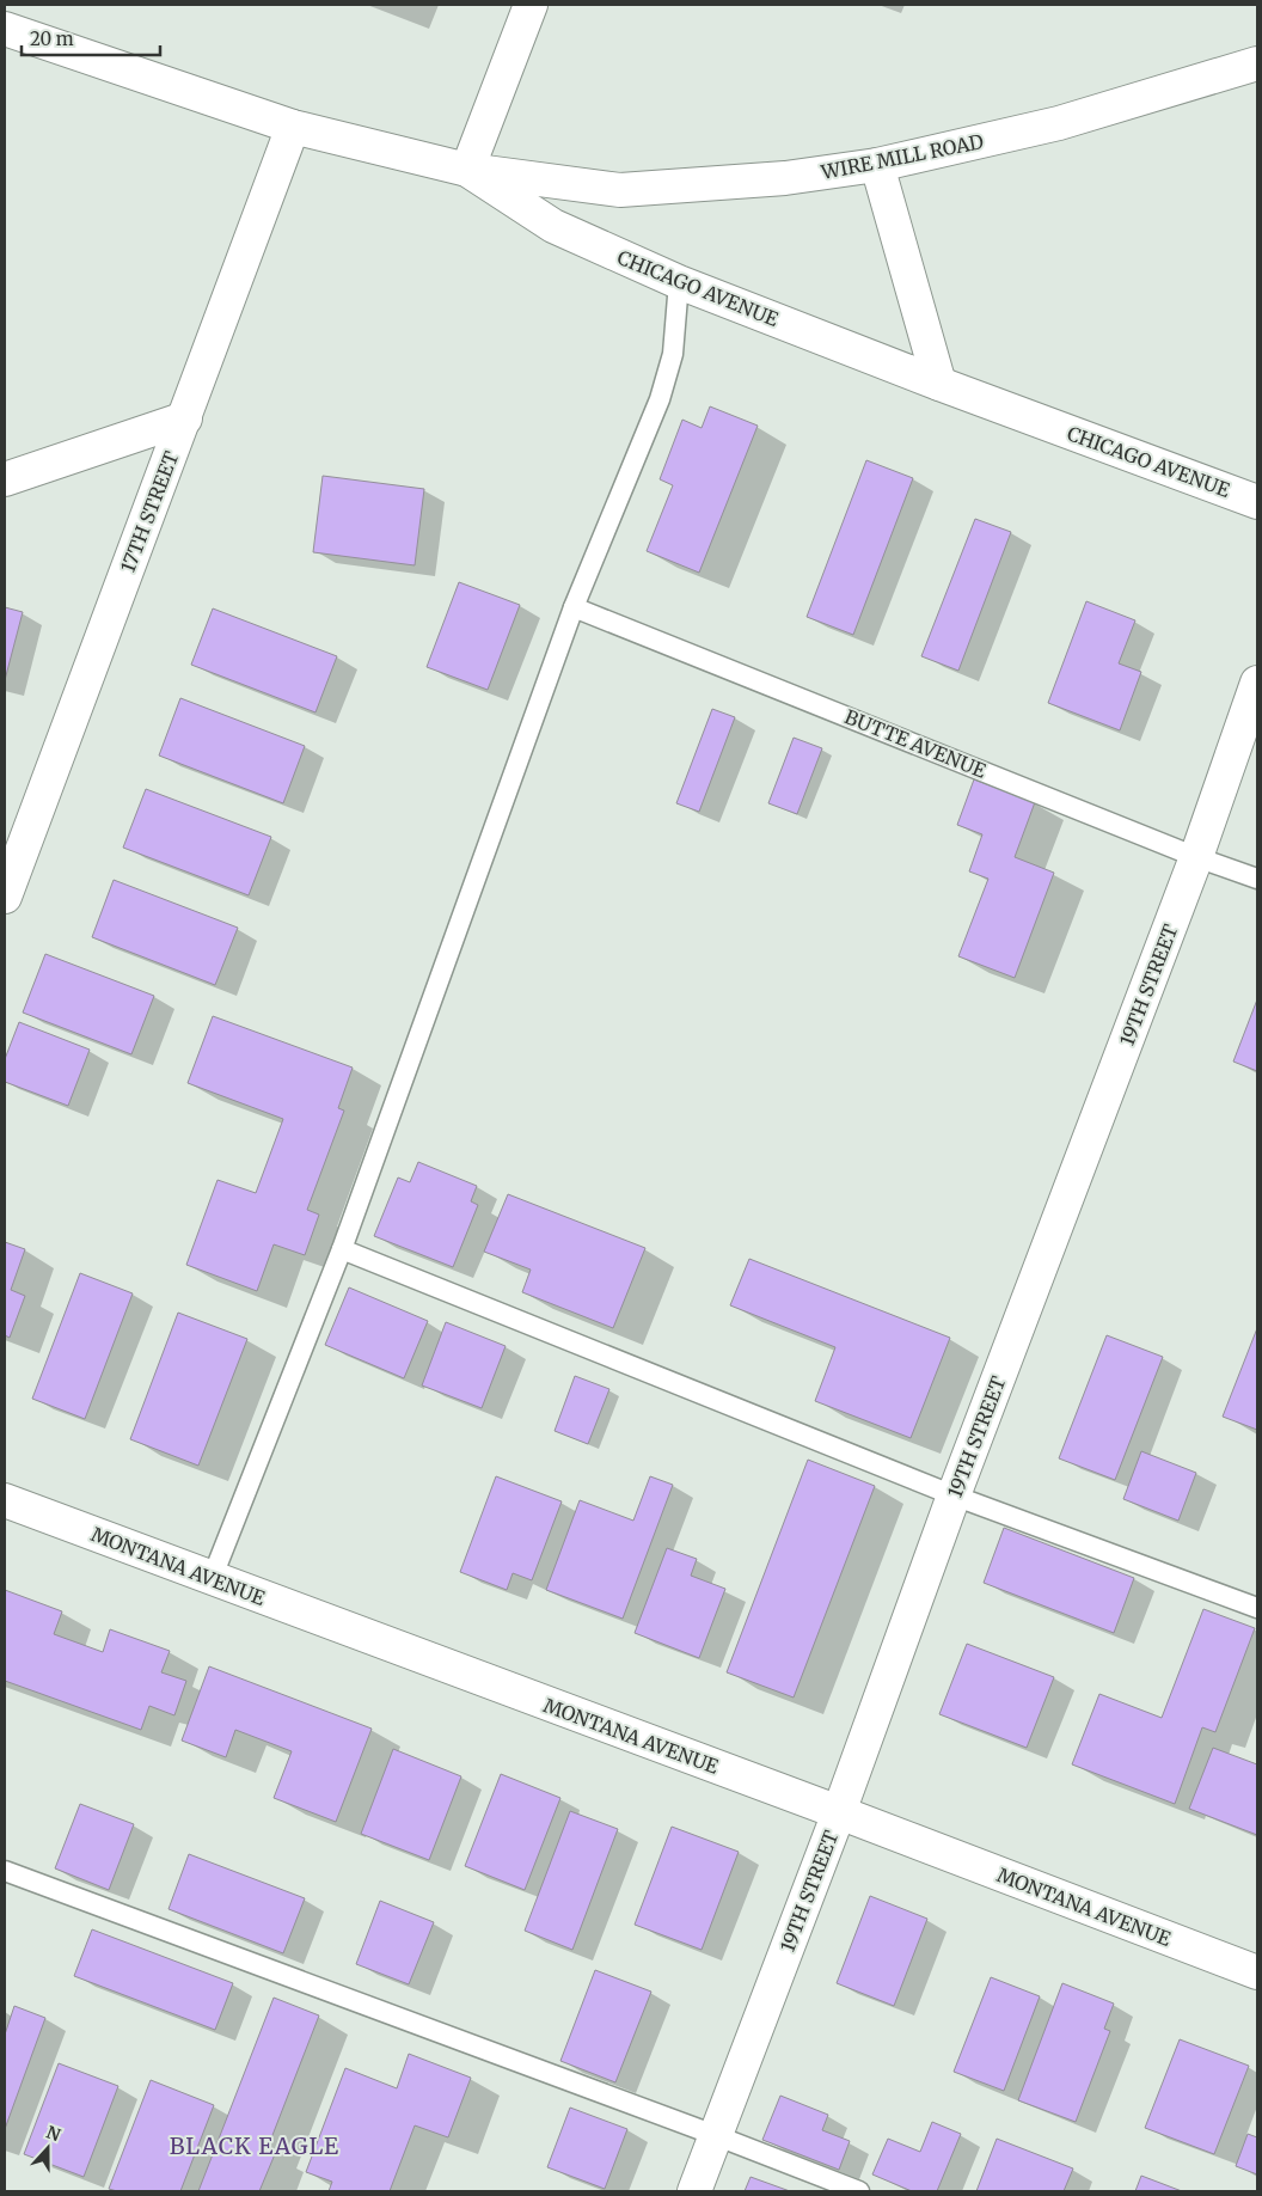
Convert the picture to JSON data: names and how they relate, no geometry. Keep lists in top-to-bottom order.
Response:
{
  "streets": {
    "street": [
      "WIRE MILL ROAD",
      "CHICAGO AVENUE",
      "17TH STREET",
      "19TH STREET",
      "MONTANA AVENUE"
    ],
    "lane": ["BUTTE AVENUE"]
  },
  "crossings": [
    ["WIRE MILL ROAD", "CHICAGO AVENUE"],
    ["BUTTE AVENUE", "19TH STREET"],
    ["19TH STREET", "MONTANA AVENUE"]
  ],
  "districts": ["BLACK EAGLE"],
  "scale_bar": "20 m",
  "north": "top"
}
